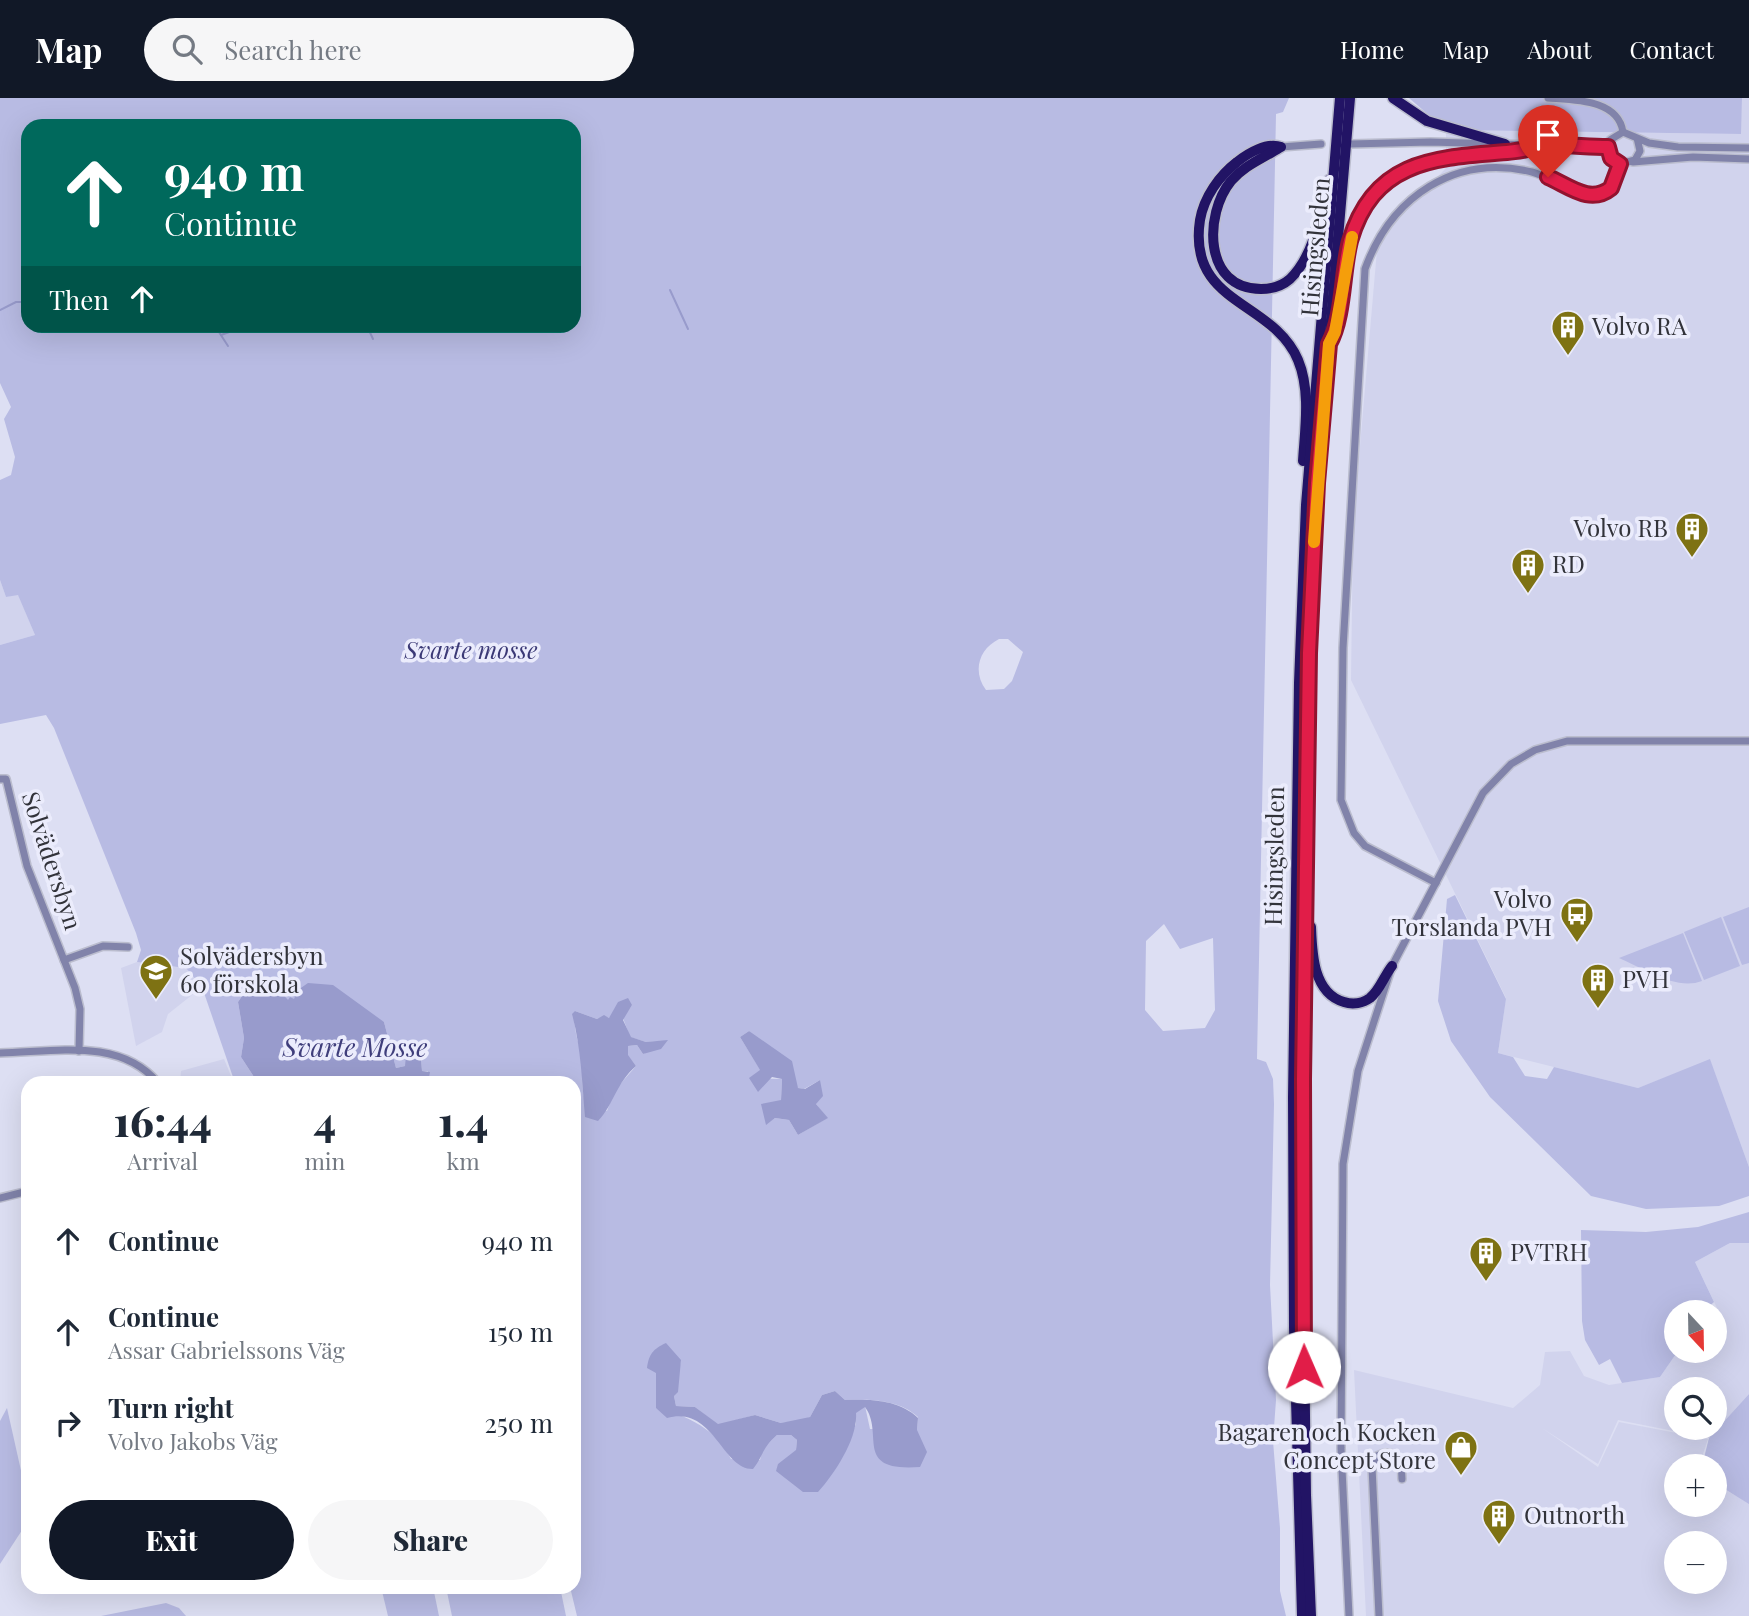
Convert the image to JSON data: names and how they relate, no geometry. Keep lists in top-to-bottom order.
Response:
{
  "streets": {
    "highway": ["Hisingsleden"],
    "street": ["Solvädersbyn"]
  },
  "water": ["Svarte Mosse"],
  "parks": ["Svarte mosse"],
  "places": {
    "building": [
      "Volvo RA",
      "Volvo RB",
      "RD",
      "PVH",
      "PVTRH",
      "Outnorth"
    ],
    "bus stop": ["Volvo Torslanda PVH"],
    "school or university": ["Solvädersbyn 60 förskola"],
    "shop": ["Bagaren och Kocken Concept Store"]
  },
  "north": "bottom",
  "page": {
    "header": "Map",
    "search": "Search here",
    "nav": [
      "Home",
      "Map",
      "About",
      "Contact"
    ],
    "turn": ["940 m", "Continue"],
    "then": "Then",
    "eta": [
      "16:44",
      "Arrival",
      "4",
      "min",
      "1.4",
      "km"
    ],
    "list": [
      {
        "name": "Continue",
        "value": "940 m"
      },
      {
        "name": "Continue",
        "note": "Assar Gabrielssons Väg",
        "value": "150 m"
      },
      {
        "name": "Turn right",
        "note": "Volvo Jakobs Väg",
        "value": "250 m"
      }
    ],
    "map_buttons": ["+", "−"],
    "buttons": ["Exit", "Share"]
  }
}
